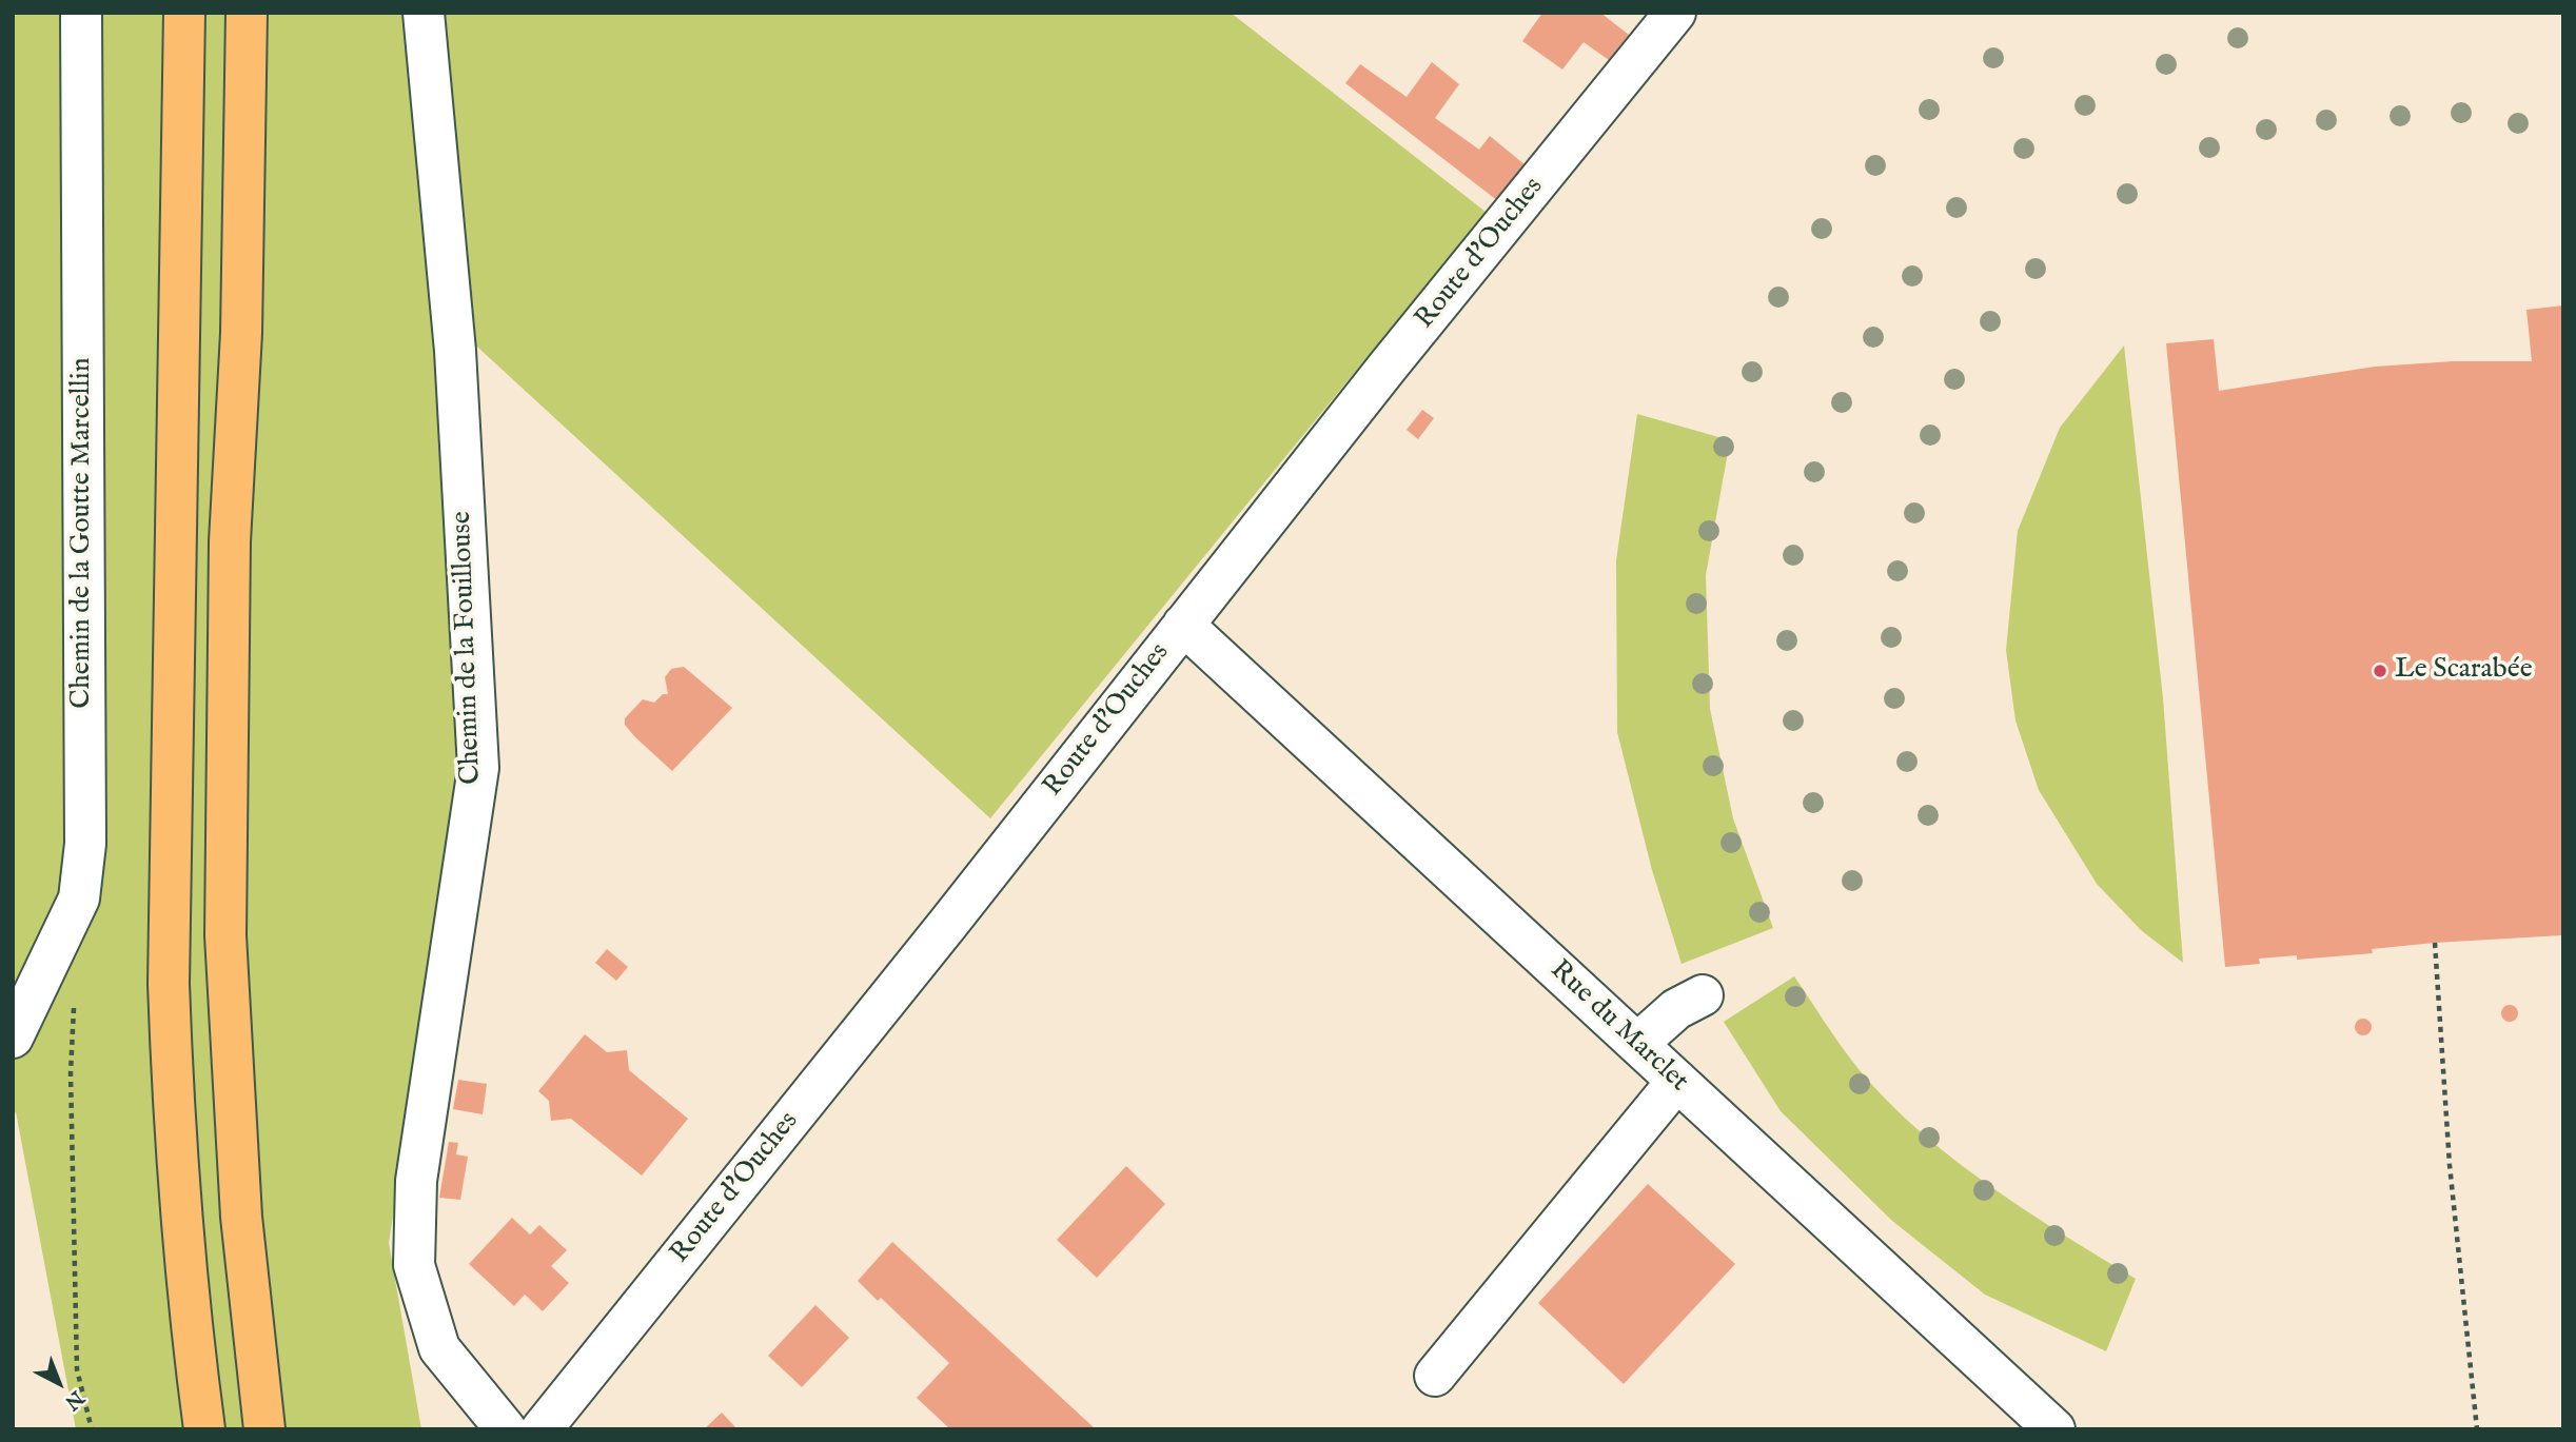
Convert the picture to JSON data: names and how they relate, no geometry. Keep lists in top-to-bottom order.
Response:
{
  "streets": {
    "street": [
      "Route d'Ouches",
      "Chemin de la Goutte Marcellin",
      "Chemin de la Fouillouse",
      "Rue du Marclet"
    ]
  },
  "crossings": [
    ["Route d'Ouches", "Rue du Marclet"]
  ],
  "places": ["Le Scarabée"],
  "north": "bottom right"
}
